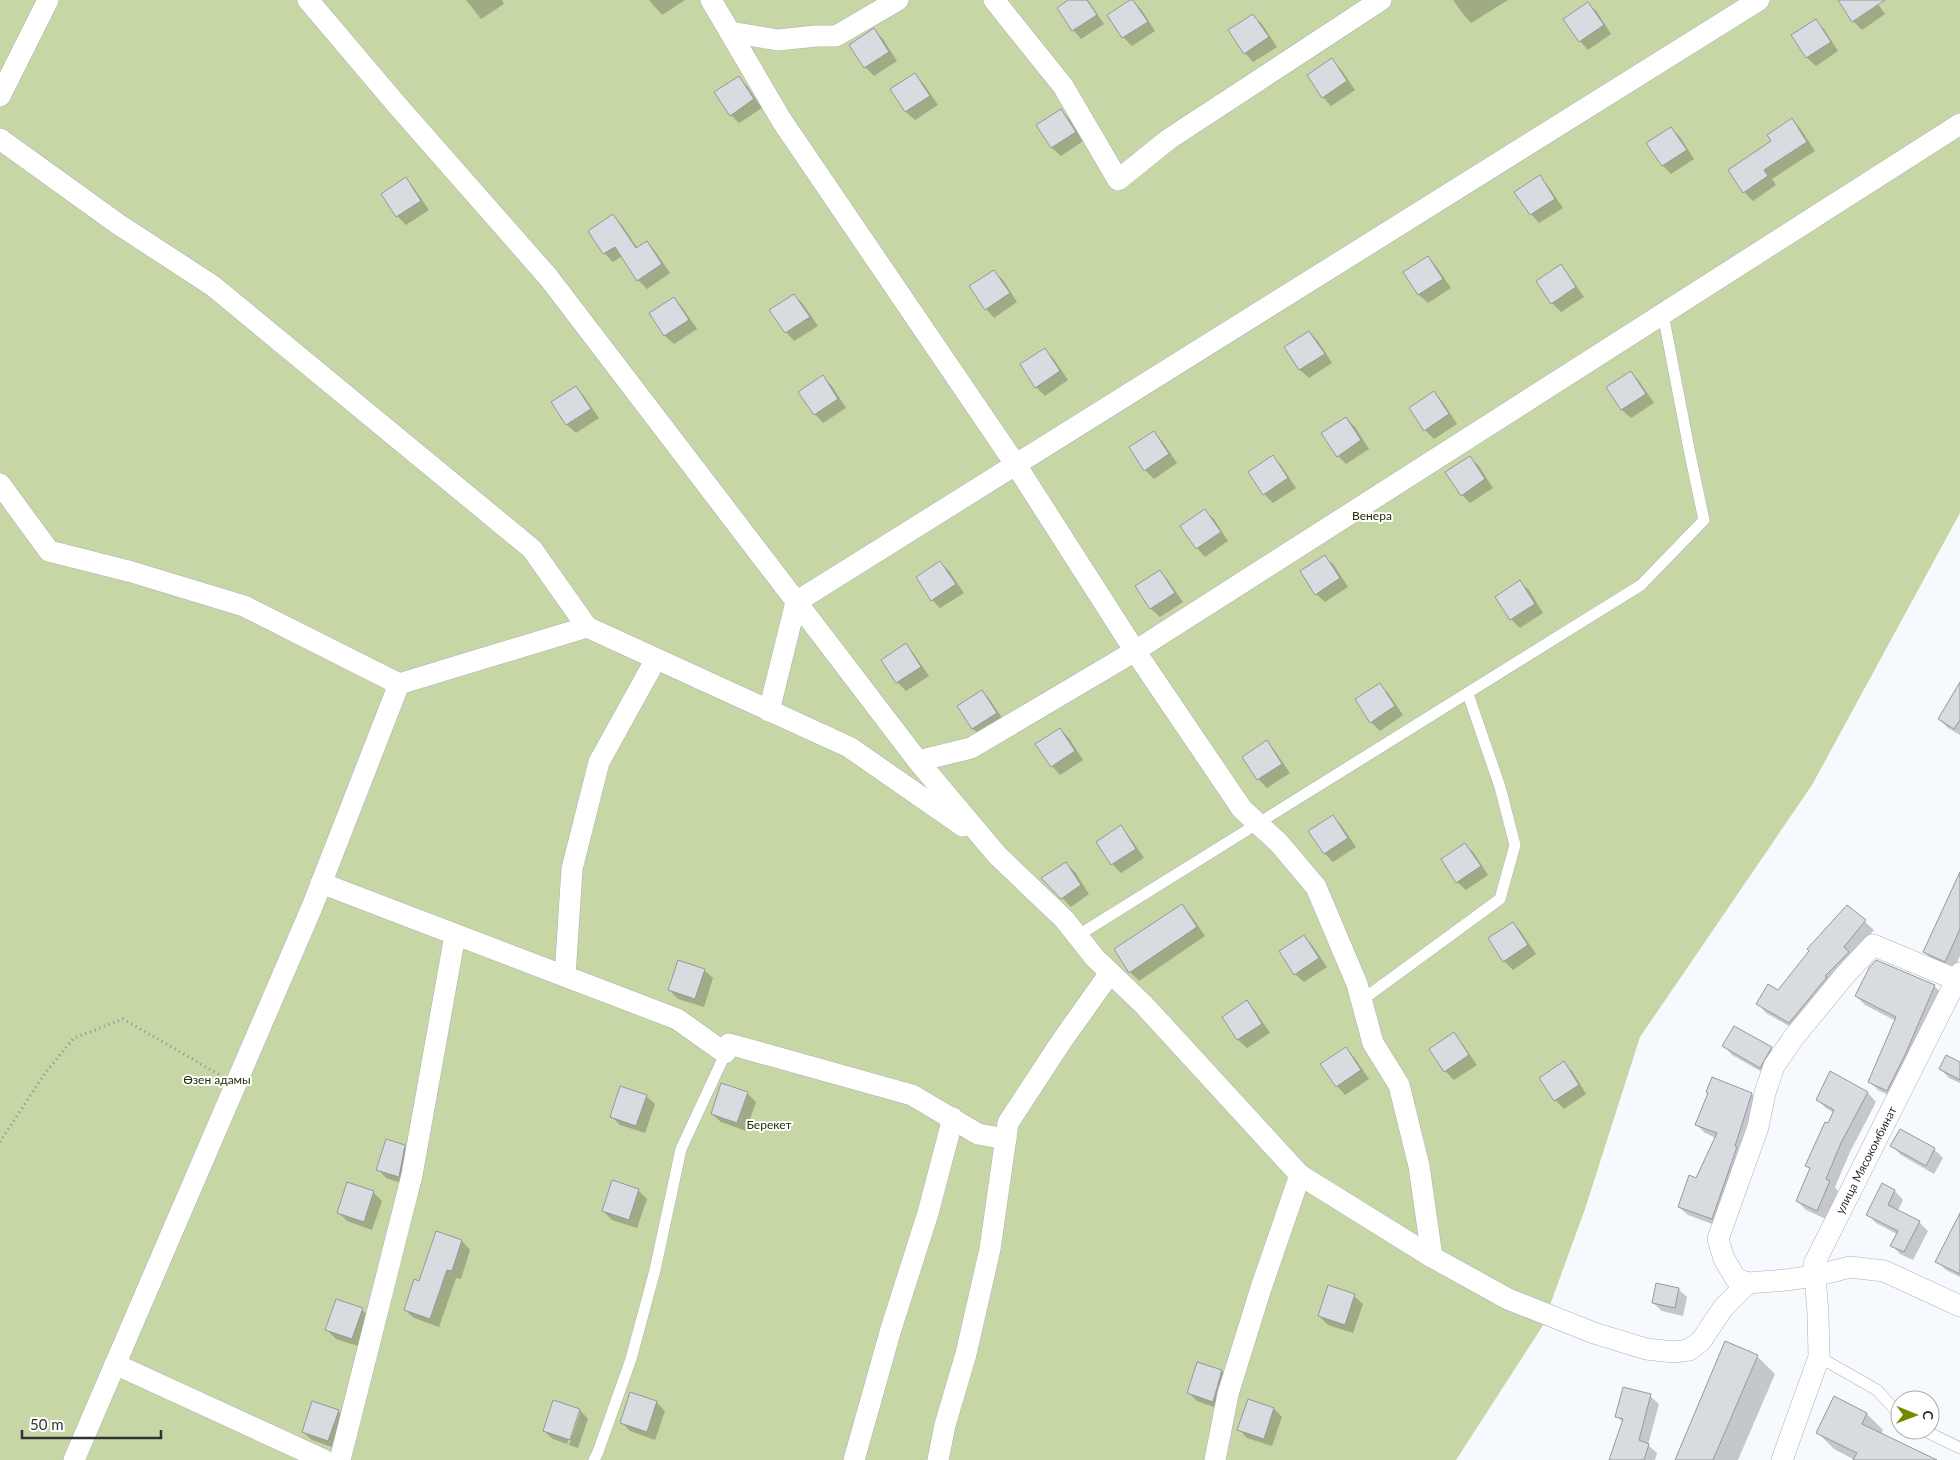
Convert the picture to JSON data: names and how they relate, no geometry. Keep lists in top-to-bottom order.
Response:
{
  "streets": {
    "street": ["улица Мясокомбинат"]
  },
  "parks": ["Венера", "Өзен адамы", "Берекет"],
  "scale_bar": "50 m",
  "north": "right"
}
